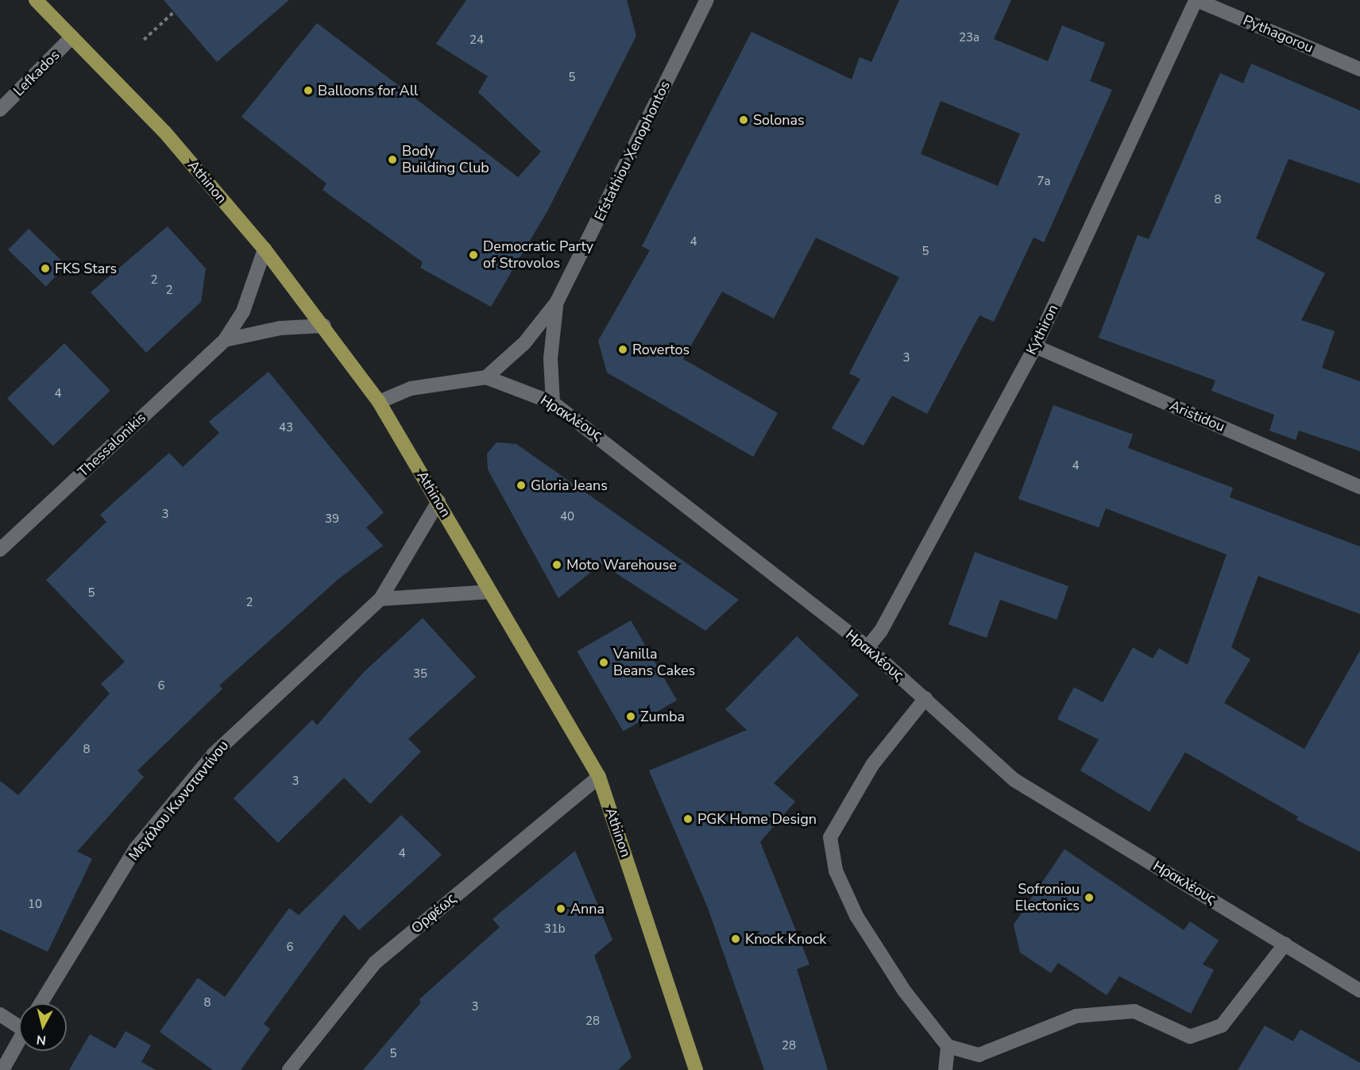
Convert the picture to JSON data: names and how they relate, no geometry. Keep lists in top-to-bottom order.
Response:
{
  "streets": {
    "main road": ["Athinon"],
    "street": [
      "Pythagorou",
      "Lefkados",
      "Efstathiou Xenophontos",
      "Kythiron",
      "Aristidou",
      "Ηρακλέους",
      "Thessalonikis",
      "Μεγάλου Κωνσταντίνου",
      "Ορφέως"
    ]
  },
  "crossings": [
    ["Pythagorou", "Kythiron"],
    ["Lefkados", "Athinon"],
    ["Efstathiou Xenophontos", "Ηρακλέους"],
    ["Athinon", "Ηρακλέους"],
    ["Athinon", "Μεγάλου Κωνσταντίνου"],
    ["Athinon", "Ορφέως"],
    ["Kythiron", "Aristidou"],
    ["Kythiron", "Ηρακλέους"]
  ],
  "places": [
    "Balloons for All",
    "Solonas",
    "Body Building Club",
    "Democratic Party of Strovolos",
    "FKS Stars",
    "Rovertos",
    "Gloria Jeans",
    "Moto Warehouse",
    "Vanilla Beans Cakes",
    "Zumba",
    "PGK Home Design",
    "Sofroniou Electonics",
    "Anna",
    "Knock Knock"
  ],
  "house_numbers": [
    "23a",
    "24",
    "5",
    "7a",
    "8",
    "4",
    "5",
    "2",
    "2",
    "3",
    "4",
    "43",
    "4",
    "3",
    "40",
    "39",
    "5",
    "2",
    "35",
    "6",
    "8",
    "3",
    "4",
    "10",
    "31b",
    "6",
    "8",
    "3",
    "28",
    "28",
    "5"
  ],
  "north": "bottom"
}
